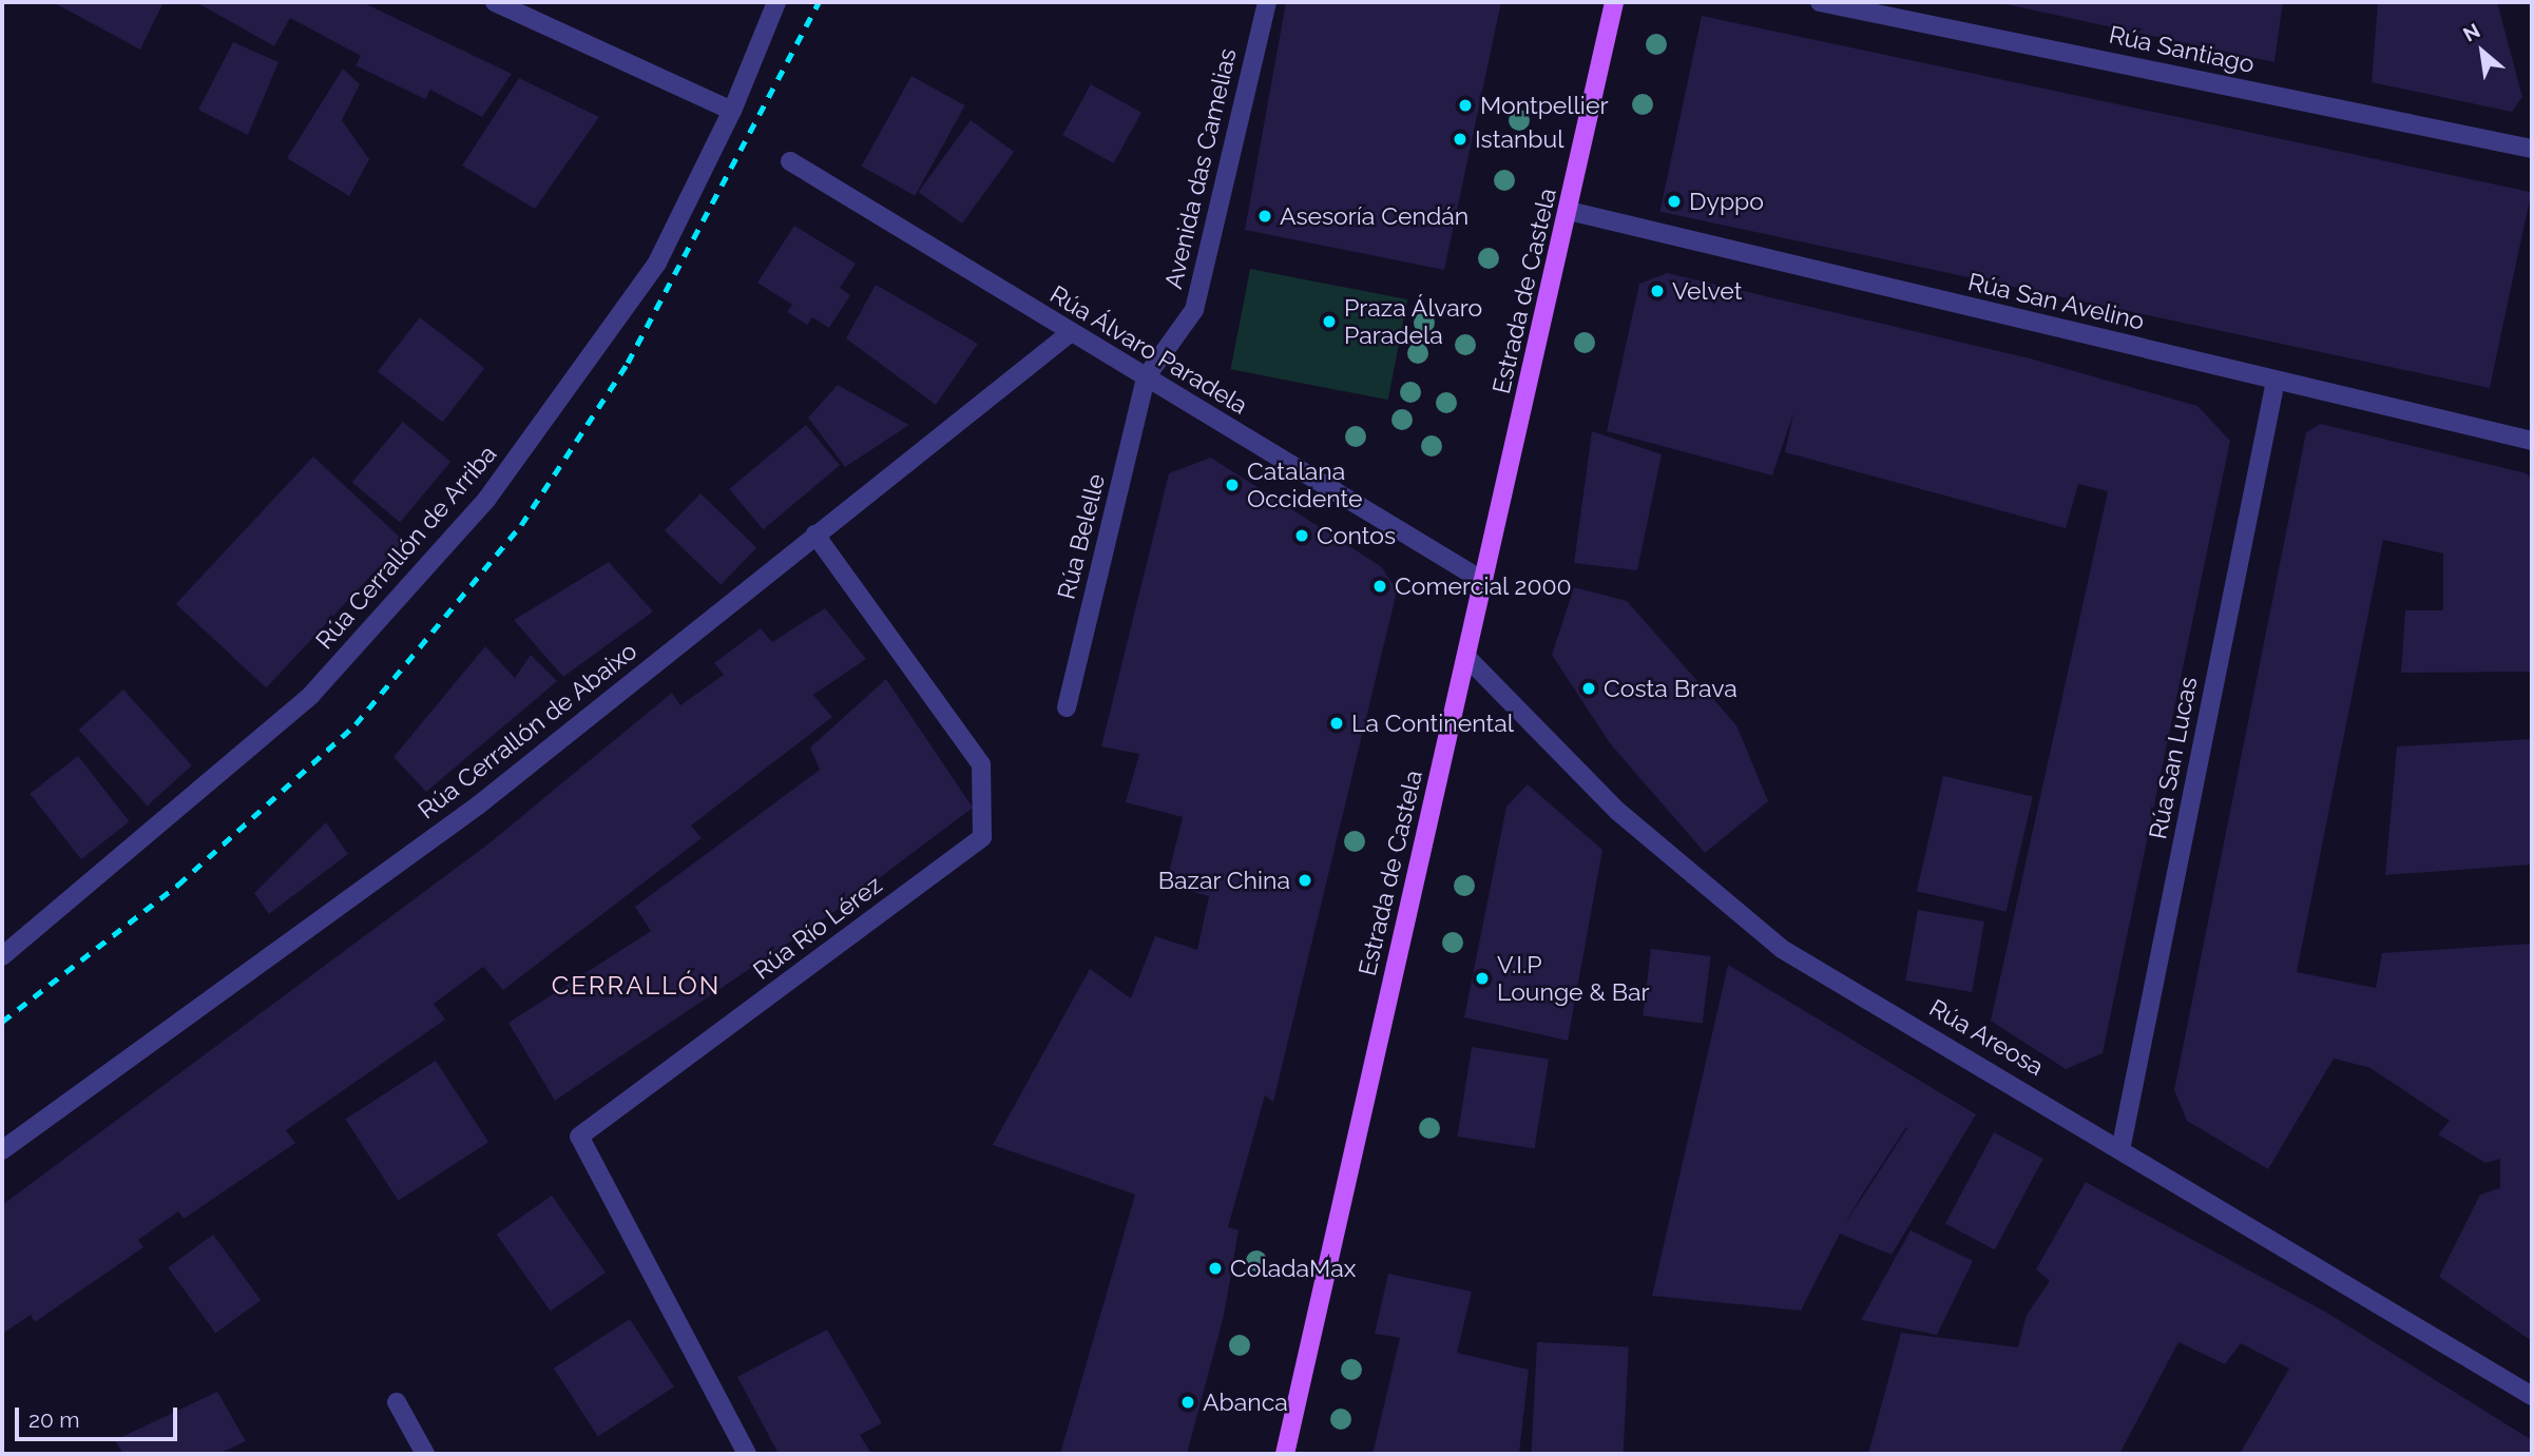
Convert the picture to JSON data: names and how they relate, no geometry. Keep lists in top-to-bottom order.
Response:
{
  "streets": {
    "main road": ["Estrada de Castela"],
    "street": [
      "Rúa Santiago",
      "Avenida das Camelias",
      "Rúa San Avelino",
      "Rúa Álvaro Paradela",
      "Rúa Belelle",
      "Rúa Cerrallón de Arriba",
      "Rúa Cerrallón de Abaixo",
      "Rúa San Lucas",
      "Rúa Río Lérez",
      "Rúa Areosa"
    ]
  },
  "crossings": [
    ["Avenida das Camelias", "Rúa Álvaro Paradela"],
    ["Avenida das Camelias", "Rúa Belelle"],
    ["Estrada de Castela", "Rúa San Avelino"],
    ["Estrada de Castela", "Rúa Álvaro Paradela"],
    ["Estrada de Castela", "Rúa Areosa"],
    ["Rúa San Avelino", "Rúa San Lucas"],
    ["Rúa Álvaro Paradela", "Rúa Belelle"],
    ["Rúa Álvaro Paradela", "Rúa Cerrallón de Abaixo"],
    ["Rúa Cerrallón de Abaixo", "Rúa Río Lérez"],
    ["Rúa San Lucas", "Rúa Areosa"]
  ],
  "districts": ["CERRALLÓN"],
  "places": [
    "Montpellier",
    "Istanbul",
    "Dyppo",
    "Asesoría Cendán",
    "Velvet",
    "Praza Álvaro Paradela",
    "Catalana Occidente",
    "Contos",
    "Comercial 2000",
    "Costa Brava",
    "La Continental",
    "Bazar China",
    "V.I.P Lounge & Bar",
    "ColadaMax",
    "Abanca"
  ],
  "scale_bar": "20 m",
  "north": "top left"
}
